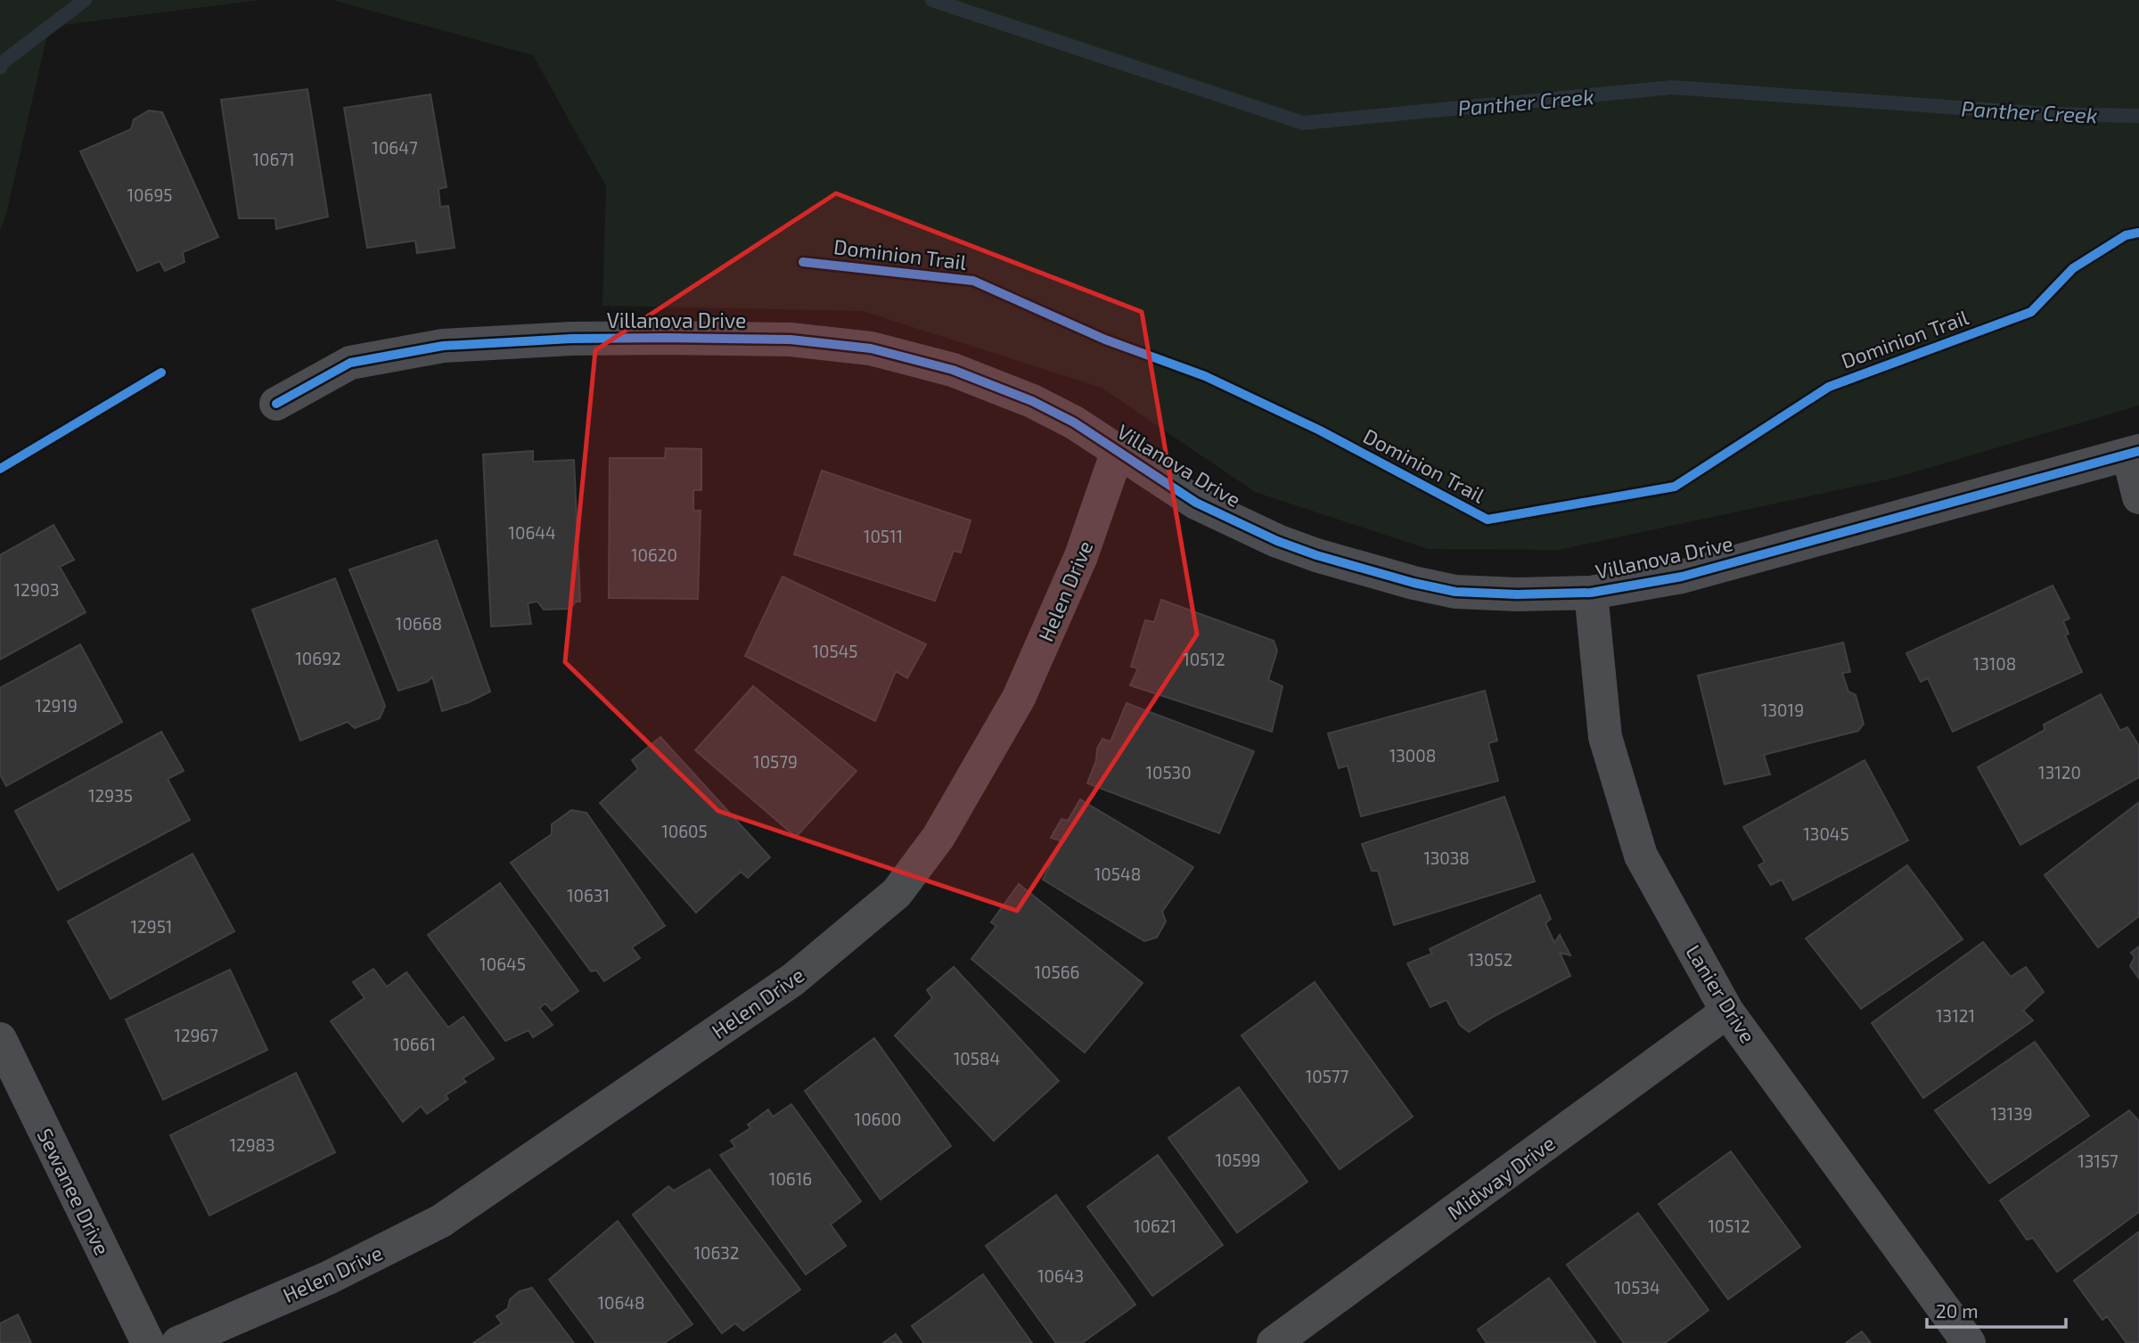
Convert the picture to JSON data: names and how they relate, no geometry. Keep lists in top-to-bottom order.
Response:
{
  "streets": {
    "street": [
      "Villanova Drive",
      "Helen Drive",
      "Lanier Drive",
      "Midway Drive",
      "Sewanee Drive"
    ],
    "cycle path": ["Dominion Trail"]
  },
  "crossings": [
    ["Villanova Drive", "Helen Drive"],
    ["Villanova Drive", "Lanier Drive"],
    ["Lanier Drive", "Midway Drive"]
  ],
  "water": ["Panther Creek"],
  "house_numbers": [
    "10647",
    "10671",
    "10695",
    "10644",
    "10511",
    "10620",
    "12903",
    "10668",
    "10545",
    "10692",
    "10512",
    "13108",
    "12919",
    "13019",
    "13008",
    "10579",
    "10530",
    "13120",
    "12935",
    "10605",
    "13045",
    "13038",
    "10548",
    "10631",
    "12951",
    "13052",
    "10645",
    "10566",
    "13121",
    "12967",
    "10661",
    "10584",
    "10577",
    "13139",
    "10600",
    "12983",
    "10599",
    "13157",
    "10616",
    "10621",
    "10512",
    "10632",
    "10643",
    "10534",
    "10648"
  ],
  "scale_bar": "20 m"
}
